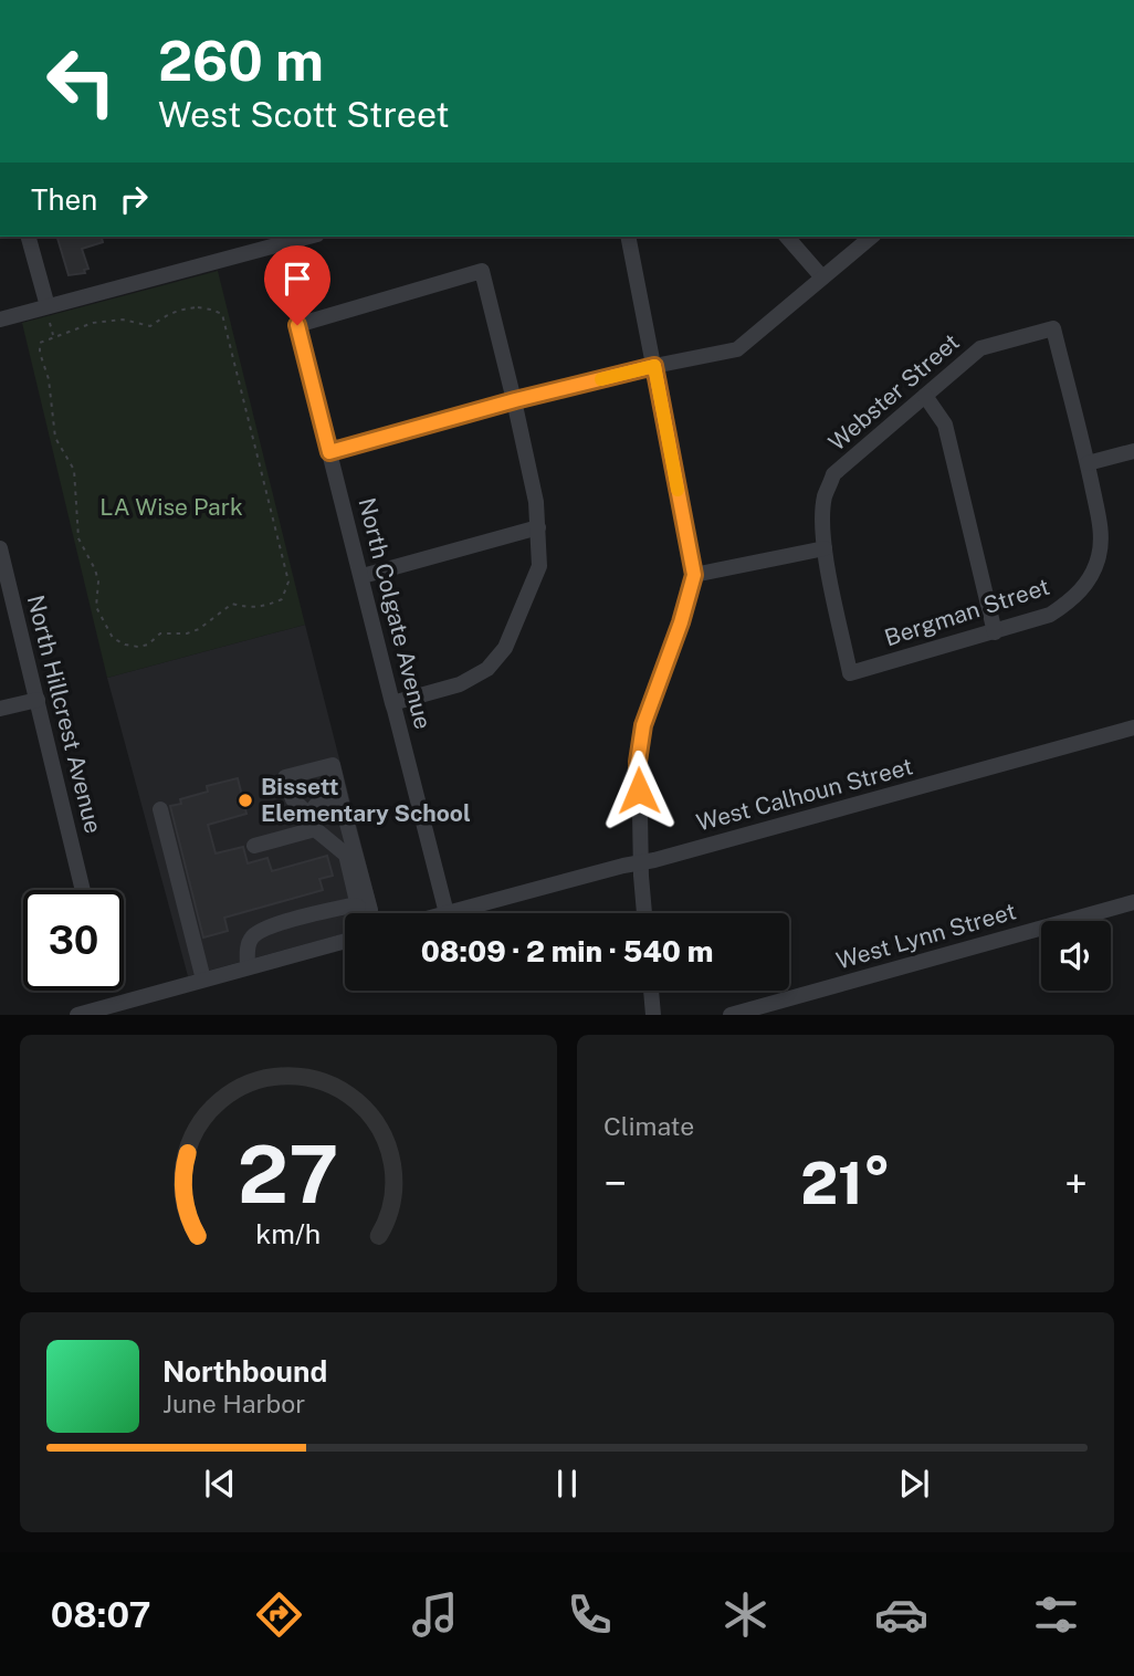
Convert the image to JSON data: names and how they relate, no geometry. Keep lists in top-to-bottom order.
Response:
{
  "streets": {
    "street": [
      "Webster Street",
      "Bergman Street",
      "North Colgate Avenue",
      "North Hillcrest Avenue",
      "West Calhoun Street",
      "West Lynn Street"
    ]
  },
  "crossings": [
    ["Webster Street", "Bergman Street"],
    ["North Colgate Avenue", "West Calhoun Street"]
  ],
  "parks": ["LA Wise Park"],
  "places": ["Bissett Elementary School"],
  "page": {
    "turn": ["260 m", "West Scott Street"],
    "then": "Then",
    "limit": "30",
    "trip": "08:09 · 2 min · 540 m",
    "tile": "Climate",
    "heat": ["−", "21°", "+"],
    "song": ["Northbound", "June Harbor"],
    "tabs": "08:07",
    "gauge": ["27", "km/h"]
  }
}
